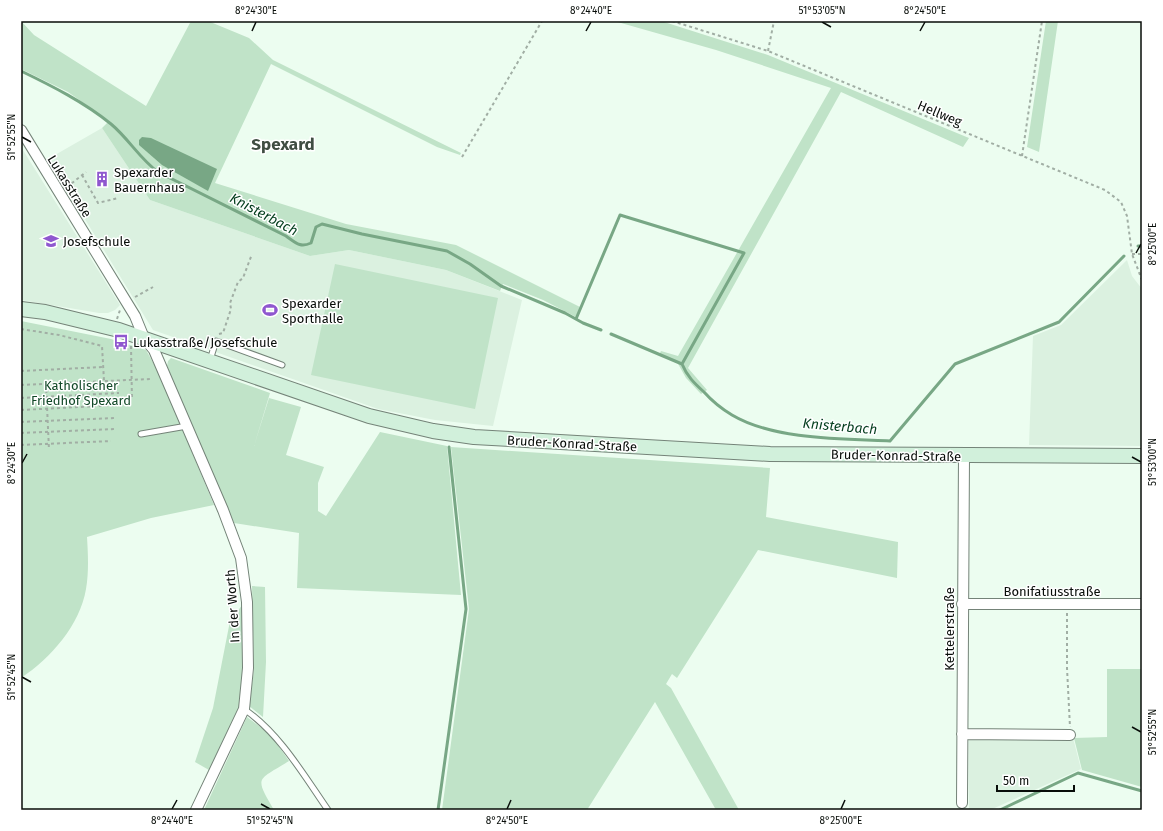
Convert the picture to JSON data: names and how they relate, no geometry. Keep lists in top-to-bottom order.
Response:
{
  "streets": {
    "street": [
      "Lukasstraße",
      "Bruder-Konrad-Straße",
      "Bonifatiusstraße",
      "In der Worth",
      "Kettelerstraße"
    ],
    "path": ["Hellweg"]
  },
  "crossings": [
    ["Lukasstraße", "Bruder-Konrad-Straße"],
    ["Lukasstraße", "In der Worth"],
    ["Bruder-Konrad-Straße", "In der Worth"],
    ["Bruder-Konrad-Straße", "Kettelerstraße"],
    ["Bonifatiusstraße", "Kettelerstraße"]
  ],
  "districts": ["Spexard"],
  "water": ["Knisterbach"],
  "parks": ["Katholischer Friedhof Spexard"],
  "places": {
    "building": ["Spexarder Bauernhaus"],
    "school or university": ["Josefschule"],
    "sports": ["Spexarder Sporthalle"],
    "bus stop": ["Lukasstraße/Josefschule"]
  },
  "scale_bar": "50 m",
  "coordinates": [
    "8°24'30\"E",
    "8°24'40\"E",
    "51°53'05\"N",
    "8°24'50\"E",
    "51°52'55\"N",
    "8°25'00\"E",
    "51°53'00\"N",
    "51°52'45\"N"
  ]
}
